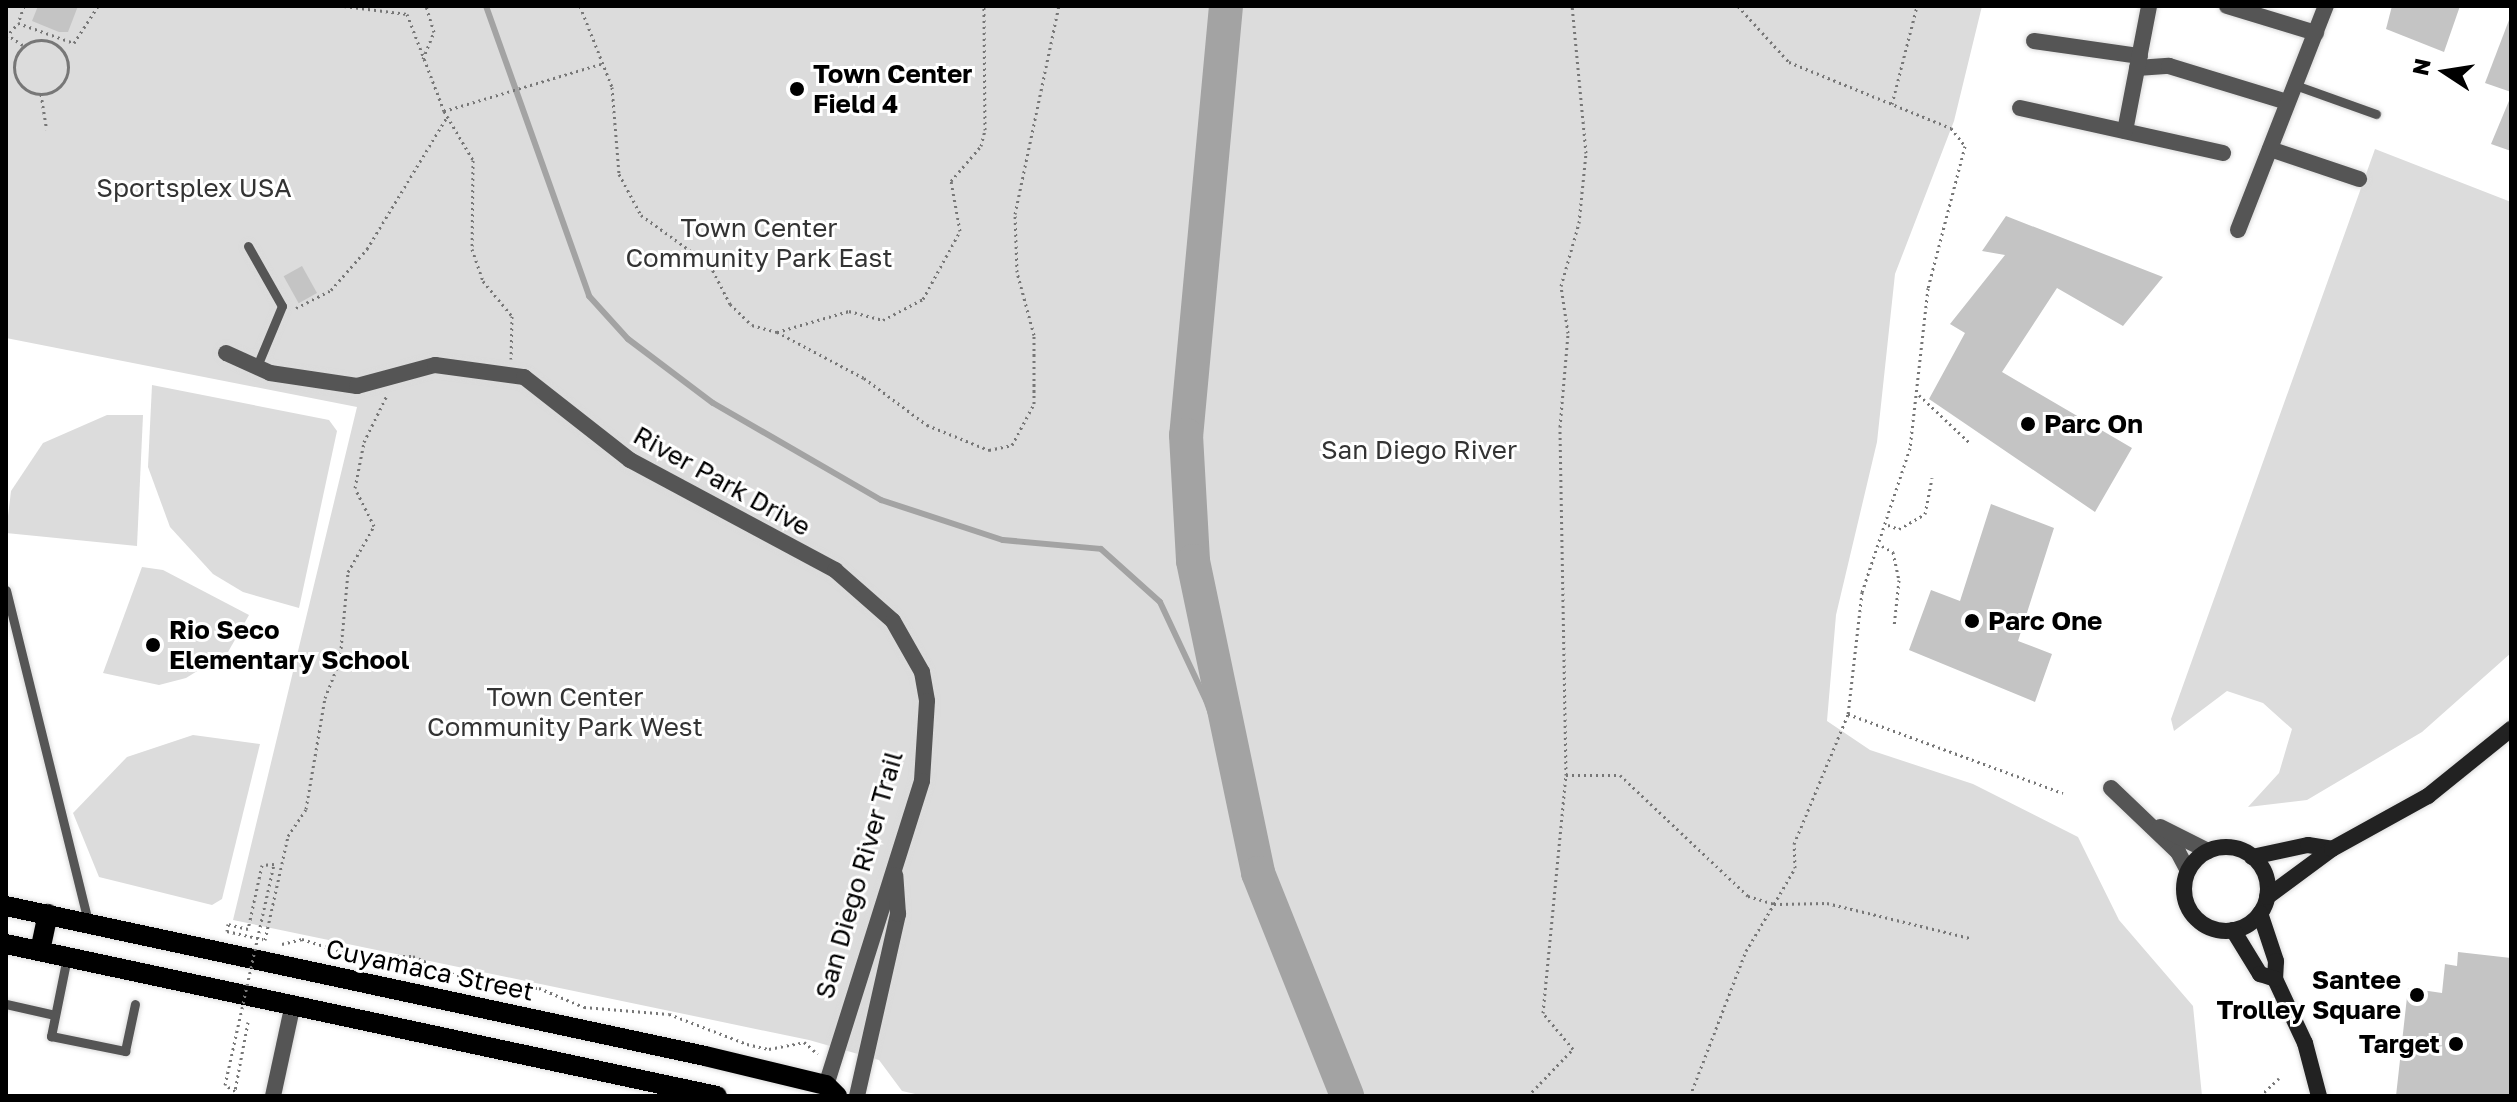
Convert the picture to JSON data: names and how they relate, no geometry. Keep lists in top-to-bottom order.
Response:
{
  "streets": {
    "main road": ["Cuyamaca Street"],
    "street": ["River Park Drive"]
  },
  "crossings": [
    ["River Park Drive", "Cuyamaca Street"]
  ],
  "parks": [
    "Sportsplex USA",
    "Town Center Community Park East",
    "San Diego River",
    "Town Center Community Park West"
  ],
  "places": [
    "Town Center Field 4",
    "Parc On",
    "Parc One",
    "Rio Seco Elementary School",
    "Santee Trolley Square",
    "Target"
  ],
  "north": "left"
}
